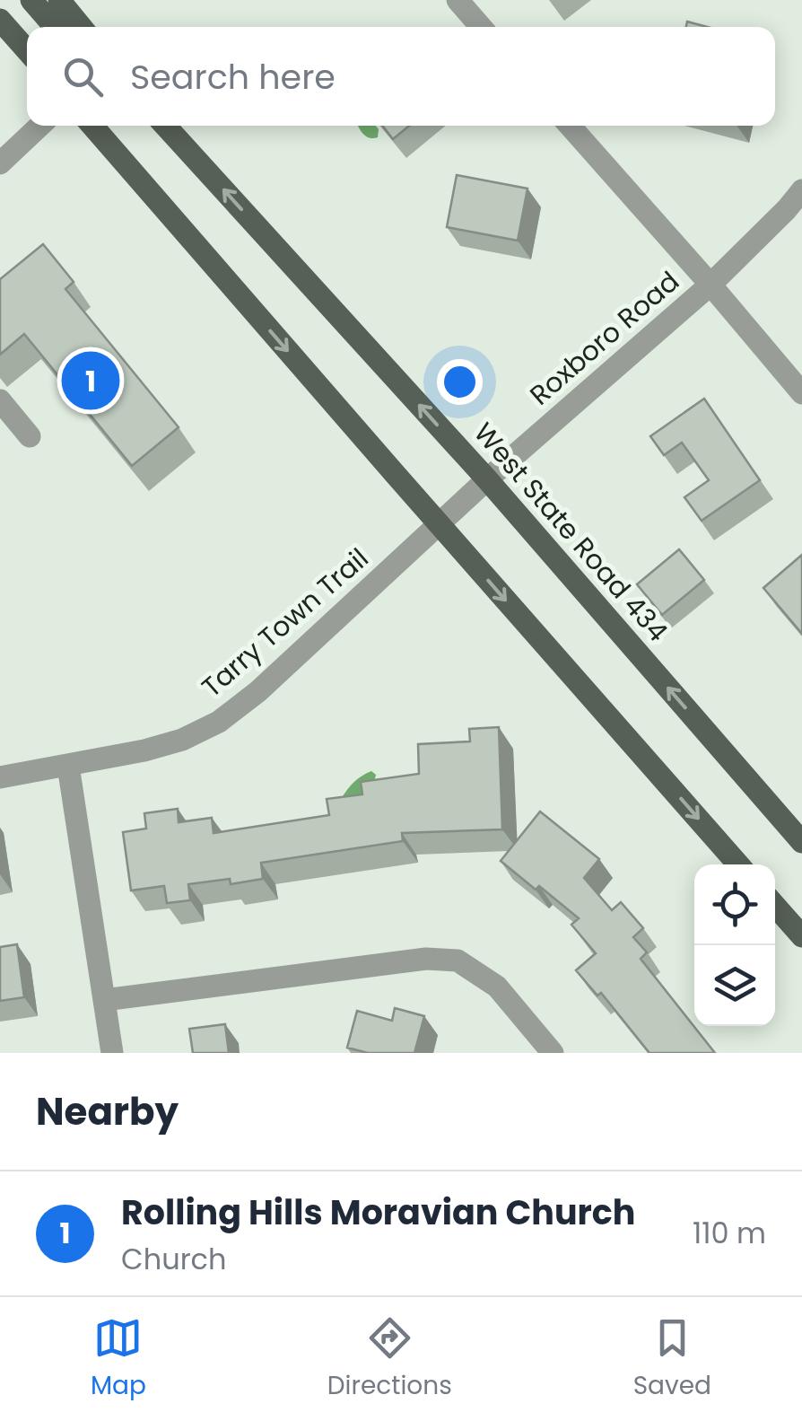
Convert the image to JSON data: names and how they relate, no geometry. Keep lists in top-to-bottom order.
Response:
{
  "streets": {
    "main road": ["West State Road 434"],
    "street": ["Roxboro Road", "Tarry Town Trail"]
  },
  "crossings": [
    ["Roxboro Road", "West State Road 434"],
    ["Roxboro Road", "Tarry Town Trail"]
  ],
  "page": {
    "search": "Search here",
    "pins": "1",
    "heading": "Nearby",
    "list": [
      {
        "mark": "1",
        "name": "Rolling Hills Moravian Church",
        "note": "Church",
        "value": "110 m"
      }
    ],
    "nav": ["Map", "Directions", "Saved"]
  }
}
